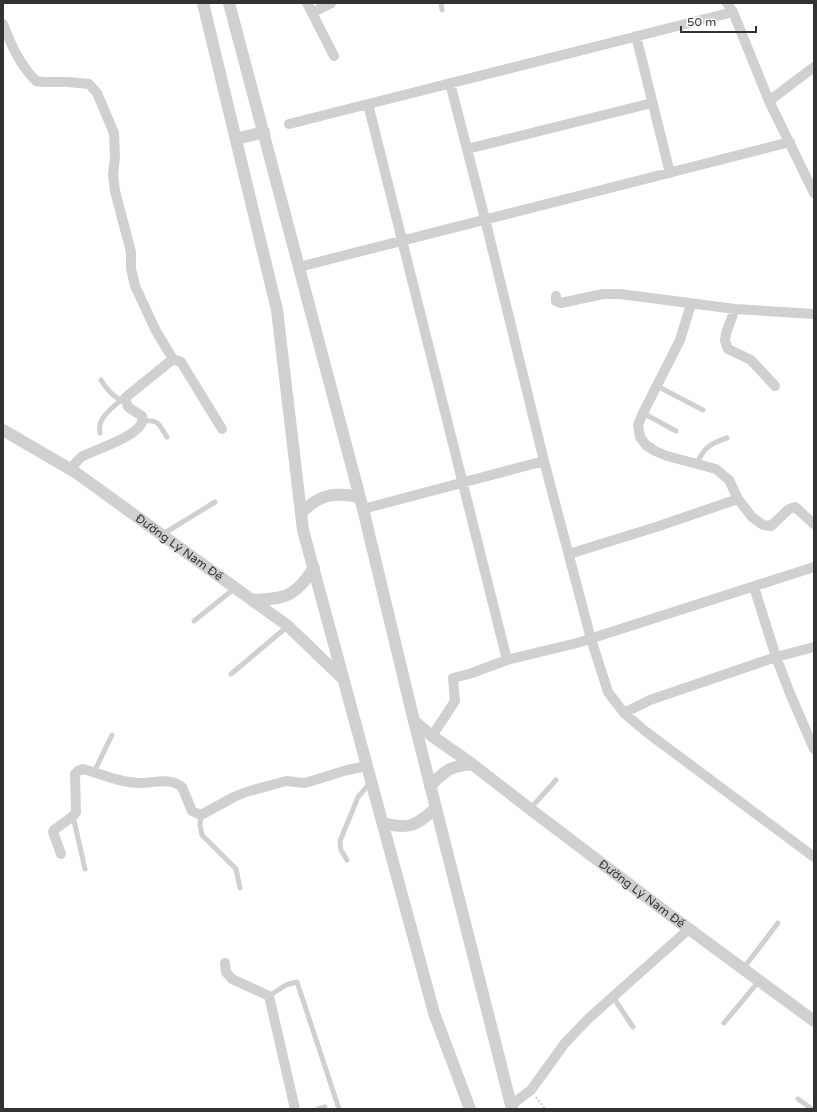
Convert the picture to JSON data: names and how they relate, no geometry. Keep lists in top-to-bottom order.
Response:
{
  "streets": {
    "street": ["Đường Lý Nam Đế"]
  },
  "scale_bar": "50 m"
}
